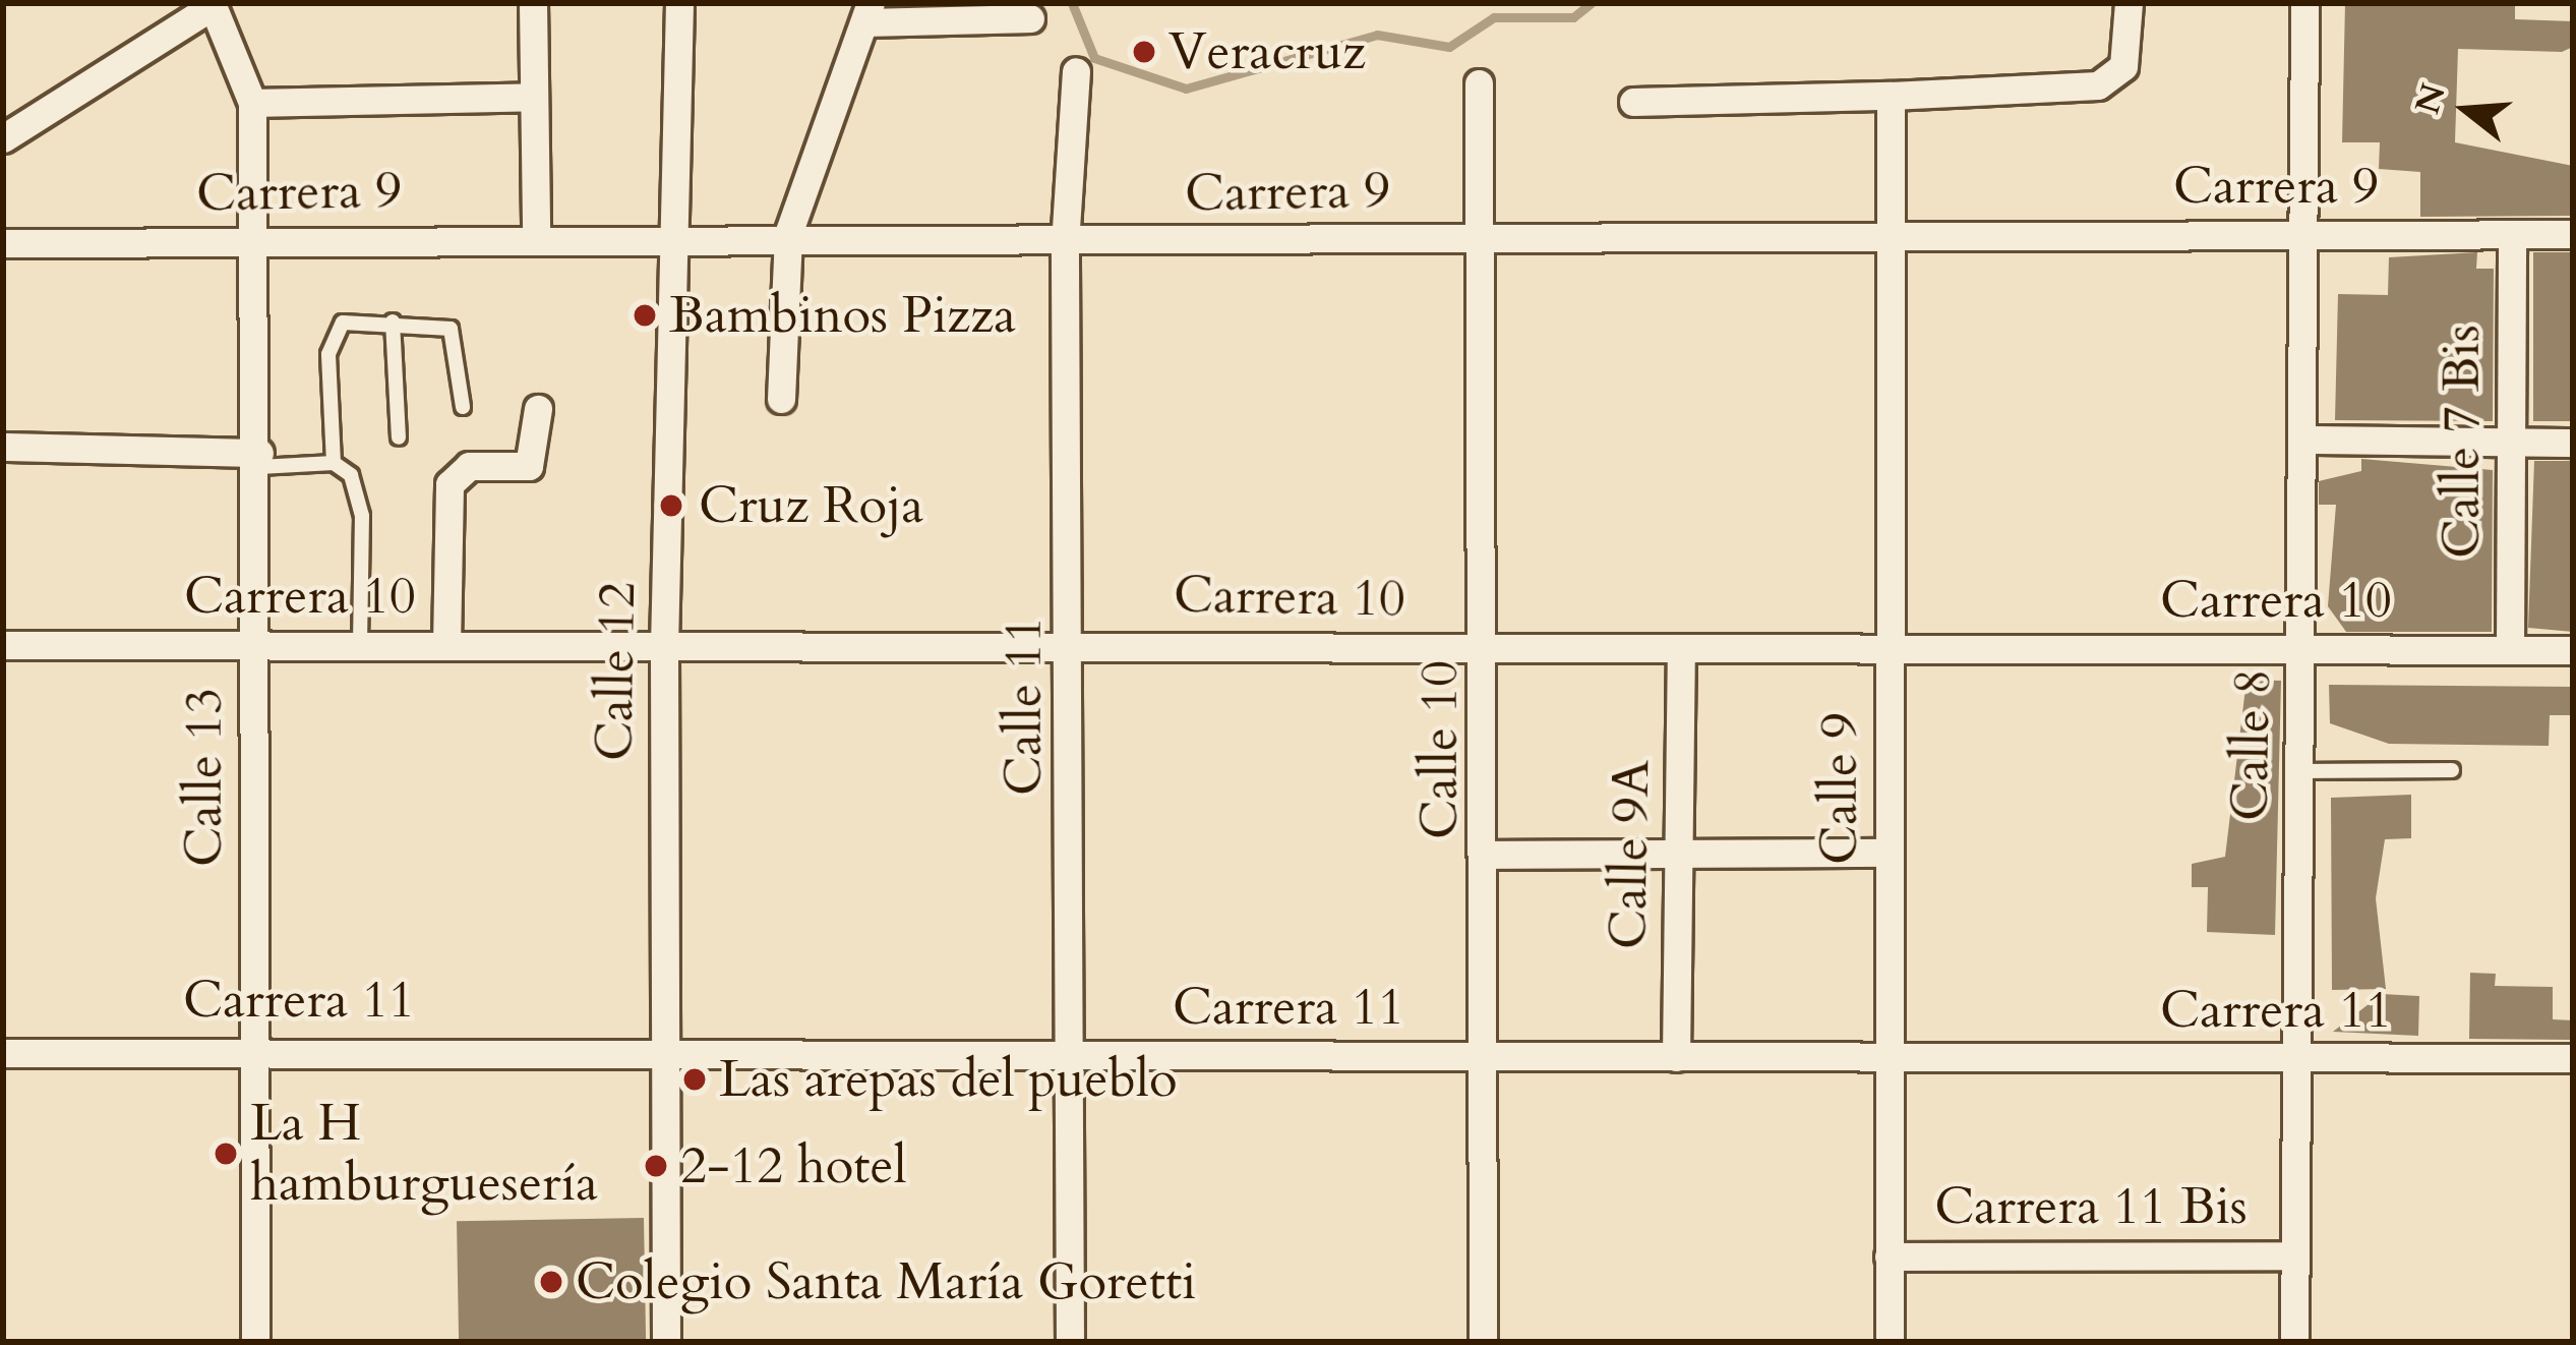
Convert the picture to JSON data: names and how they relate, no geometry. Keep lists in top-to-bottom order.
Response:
{
  "streets": {
    "street": [
      "Carrera 9",
      "Calle 7 Bis",
      "Carrera 10",
      "Calle 12",
      "Calle 11",
      "Calle 8",
      "Calle 10",
      "Calle 13",
      "Calle 9",
      "Calle 9A",
      "Carrera 11",
      "Carrera 11 Bis"
    ]
  },
  "crossings": [
    ["Carrera 9", "Calle 7 Bis"],
    ["Carrera 9", "Calle 12"],
    ["Carrera 9", "Calle 11"],
    ["Carrera 9", "Calle 8"],
    ["Carrera 9", "Calle 10"],
    ["Carrera 9", "Calle 13"],
    ["Carrera 9", "Calle 9"],
    ["Calle 7 Bis", "Carrera 10"],
    ["Carrera 10", "Calle 12"],
    ["Carrera 10", "Calle 11"],
    ["Carrera 10", "Calle 8"],
    ["Carrera 10", "Calle 10"],
    ["Carrera 10", "Calle 13"],
    ["Carrera 10", "Calle 9"],
    ["Carrera 10", "Calle 9A"],
    ["Calle 12", "Carrera 11"],
    ["Calle 11", "Carrera 11"],
    ["Calle 8", "Carrera 11"],
    ["Calle 8", "Carrera 11 Bis"],
    ["Calle 10", "Carrera 11"],
    ["Calle 13", "Carrera 11"],
    ["Calle 9", "Carrera 11"],
    ["Calle 9", "Carrera 11 Bis"],
    ["Calle 9A", "Carrera 11"]
  ],
  "places": [
    "Veracruz",
    "Bambinos Pizza",
    "Cruz Roja",
    "Las arepas del pueblo",
    "La H hamburguesería",
    "2-12 hotel",
    "Colegio Santa María Goretti"
  ],
  "north": "left"
}
